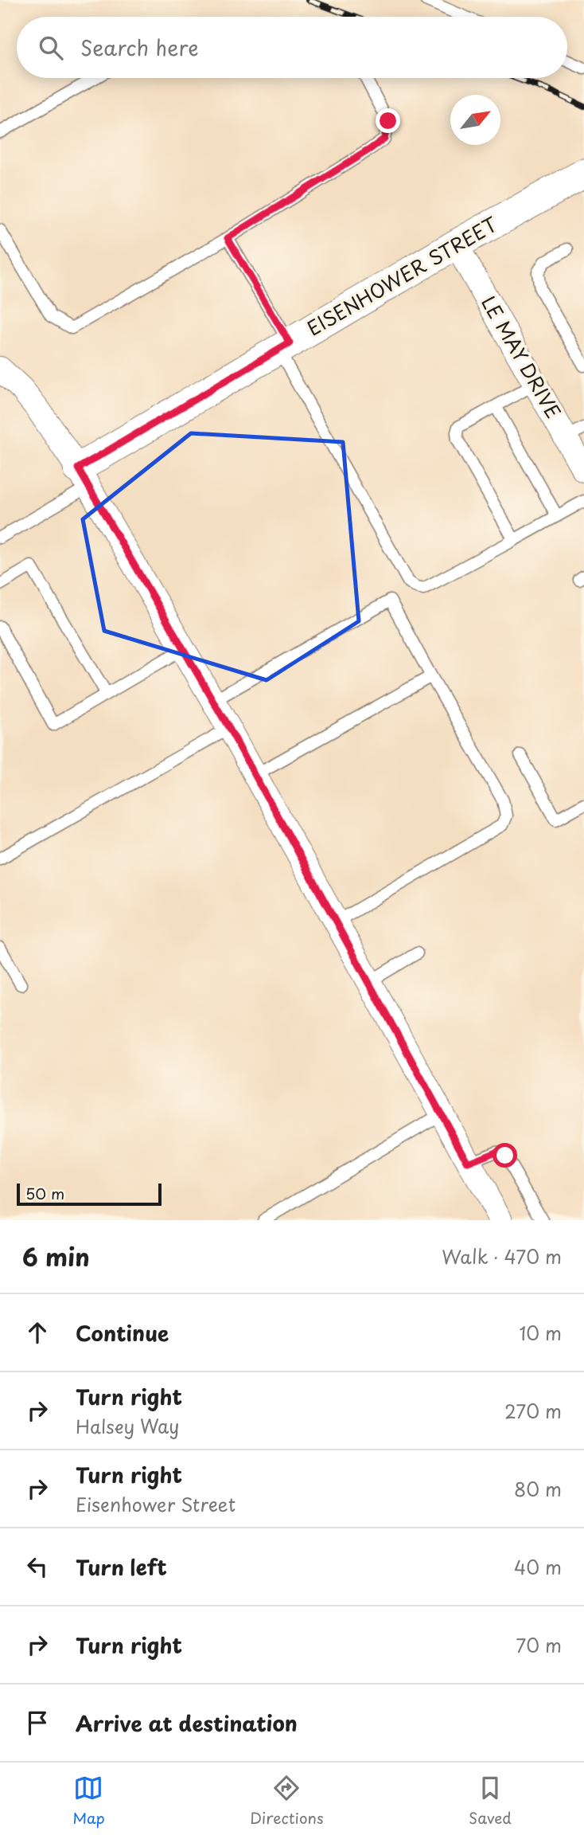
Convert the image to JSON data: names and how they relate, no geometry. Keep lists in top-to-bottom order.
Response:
{
  "streets": {
    "street": ["EISENHOWER STREET", "LE MAY DRIVE"]
  },
  "crossings": [
    ["EISENHOWER STREET", "LE MAY DRIVE"]
  ],
  "scale_bar": "50 m",
  "north": "top right",
  "page": {
    "search": "Search here",
    "scale": "50 m",
    "heading": ["6 min", "Walk · 470 m"],
    "list": [
      ["Continue", "10 m"],
      ["Turn right", "Halsey Way", "270 m"],
      ["Turn right", "Eisenhower Street", "80 m"],
      ["Turn left", "40 m"],
      ["Turn right", "70 m"],
      "Arrive at destination"
    ],
    "nav": ["Map", "Directions", "Saved"]
  }
}
